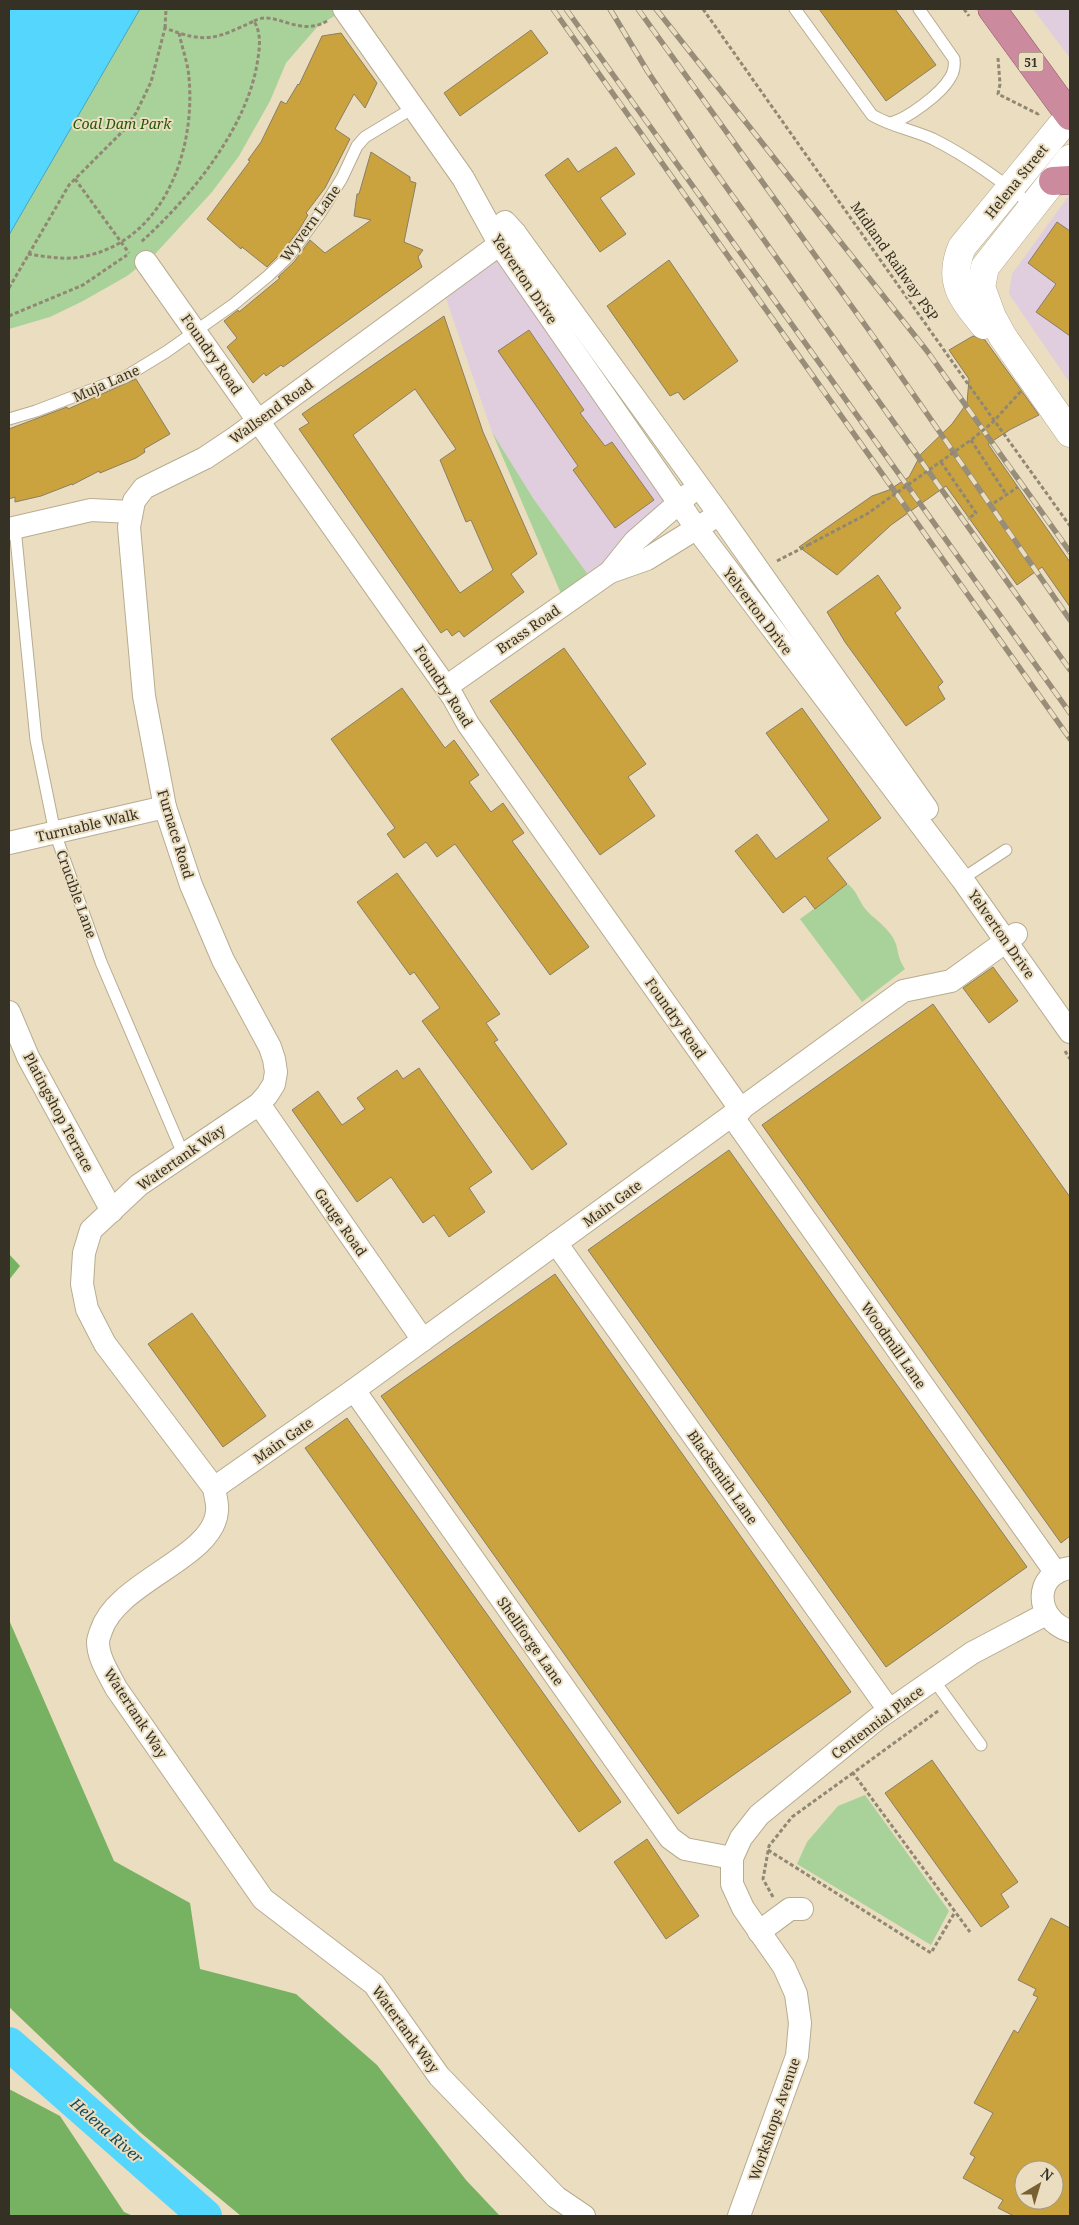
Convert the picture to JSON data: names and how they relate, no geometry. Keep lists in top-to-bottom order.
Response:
{
  "streets": {
    "highway": ["51"],
    "street": [
      "Helena Street",
      "Yelverton Drive",
      "Foundry Road",
      "Wallsend Road",
      "Brass Road",
      "Turntable Walk",
      "Furnace Road",
      "Platingshop Terrace",
      "Watertank Way",
      "Main Gate",
      "Gauge Road",
      "Woodmill Lane",
      "Blacksmith Lane",
      "Shellforge Lane",
      "Centennial Place",
      "Workshops Avenue"
    ],
    "lane": ["Wyvern Lane", "Muja Lane", "Crucible Lane"],
    "path": ["Midland Railway PSP"]
  },
  "crossings": [
    ["51", "Helena Street"],
    ["Wyvern Lane", "Yelverton Drive"],
    ["Wyvern Lane", "Foundry Road"],
    ["Wyvern Lane", "Muja Lane"],
    ["Yelverton Drive", "Wallsend Road"],
    ["Yelverton Drive", "Brass Road"],
    ["Yelverton Drive", "Main Gate"],
    ["Foundry Road", "Muja Lane"],
    ["Foundry Road", "Wallsend Road"],
    ["Foundry Road", "Brass Road"],
    ["Foundry Road", "Main Gate"],
    ["Foundry Road", "Woodmill Lane"],
    ["Wallsend Road", "Furnace Road"],
    ["Turntable Walk", "Furnace Road"],
    ["Turntable Walk", "Crucible Lane"],
    ["Furnace Road", "Watertank Way"],
    ["Furnace Road", "Gauge Road"],
    ["Crucible Lane", "Watertank Way"],
    ["Platingshop Terrace", "Watertank Way"],
    ["Watertank Way", "Main Gate"],
    ["Watertank Way", "Gauge Road"],
    ["Main Gate", "Gauge Road"],
    ["Main Gate", "Woodmill Lane"],
    ["Main Gate", "Blacksmith Lane"],
    ["Main Gate", "Shellforge Lane"],
    ["Blacksmith Lane", "Centennial Place"],
    ["Shellforge Lane", "Centennial Place"],
    ["Shellforge Lane", "Workshops Avenue"],
    ["Centennial Place", "Workshops Avenue"]
  ],
  "water": ["Helena River"],
  "parks": ["Coal Dam Park"],
  "north": "top right"
}
